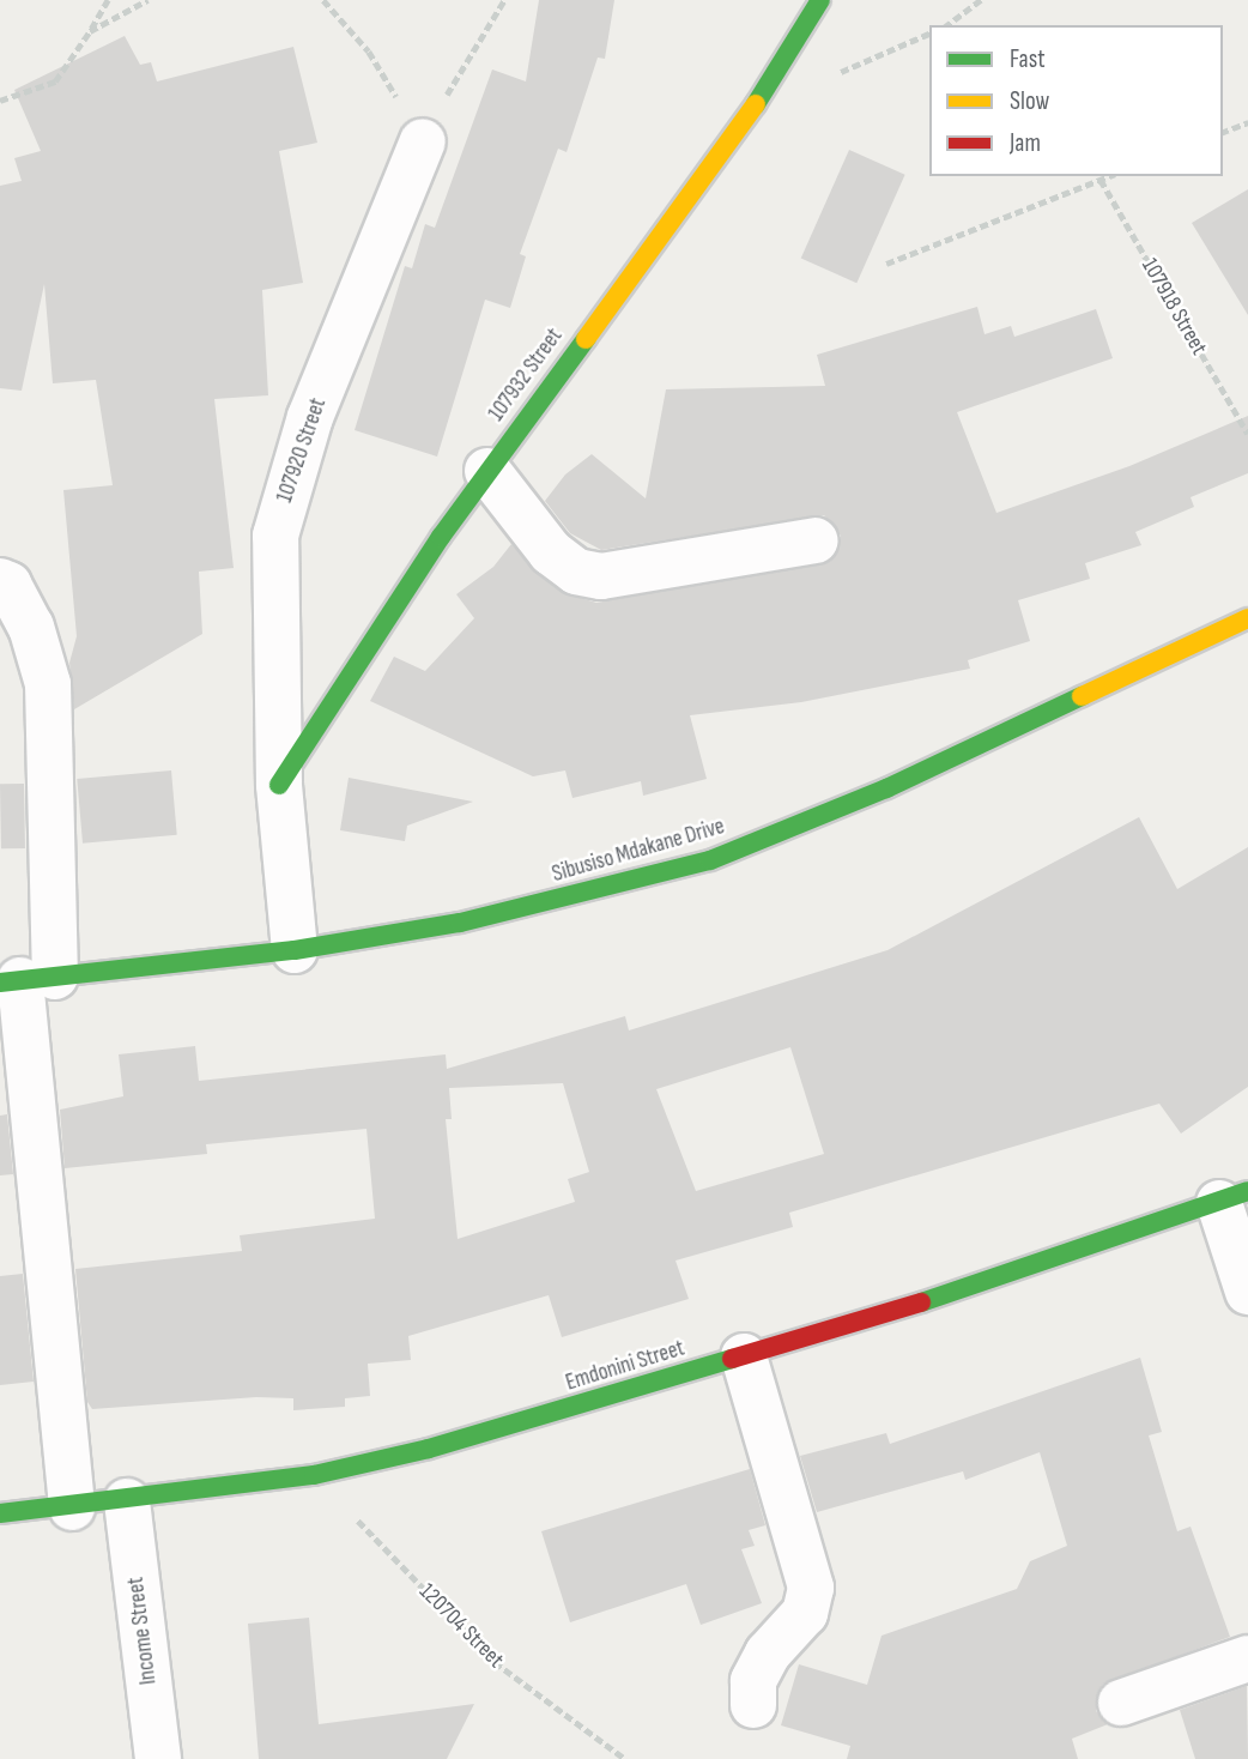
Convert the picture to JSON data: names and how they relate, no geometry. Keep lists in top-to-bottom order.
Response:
{
  "streets": {
    "street": [
      "107932 Street",
      "107920 Street",
      "Sibusiso Mdakane Drive",
      "Emdonini Street",
      "Income Street"
    ],
    "path": ["107918 Street", "120704 Street"]
  },
  "crossings": [
    ["107932 Street", "107920 Street"],
    ["107920 Street", "Sibusiso Mdakane Drive"],
    ["Emdonini Street", "120704 Street"],
    ["Emdonini Street", "Income Street"]
  ],
  "legend": ["Fast", "Slow", "Jam"]
}
